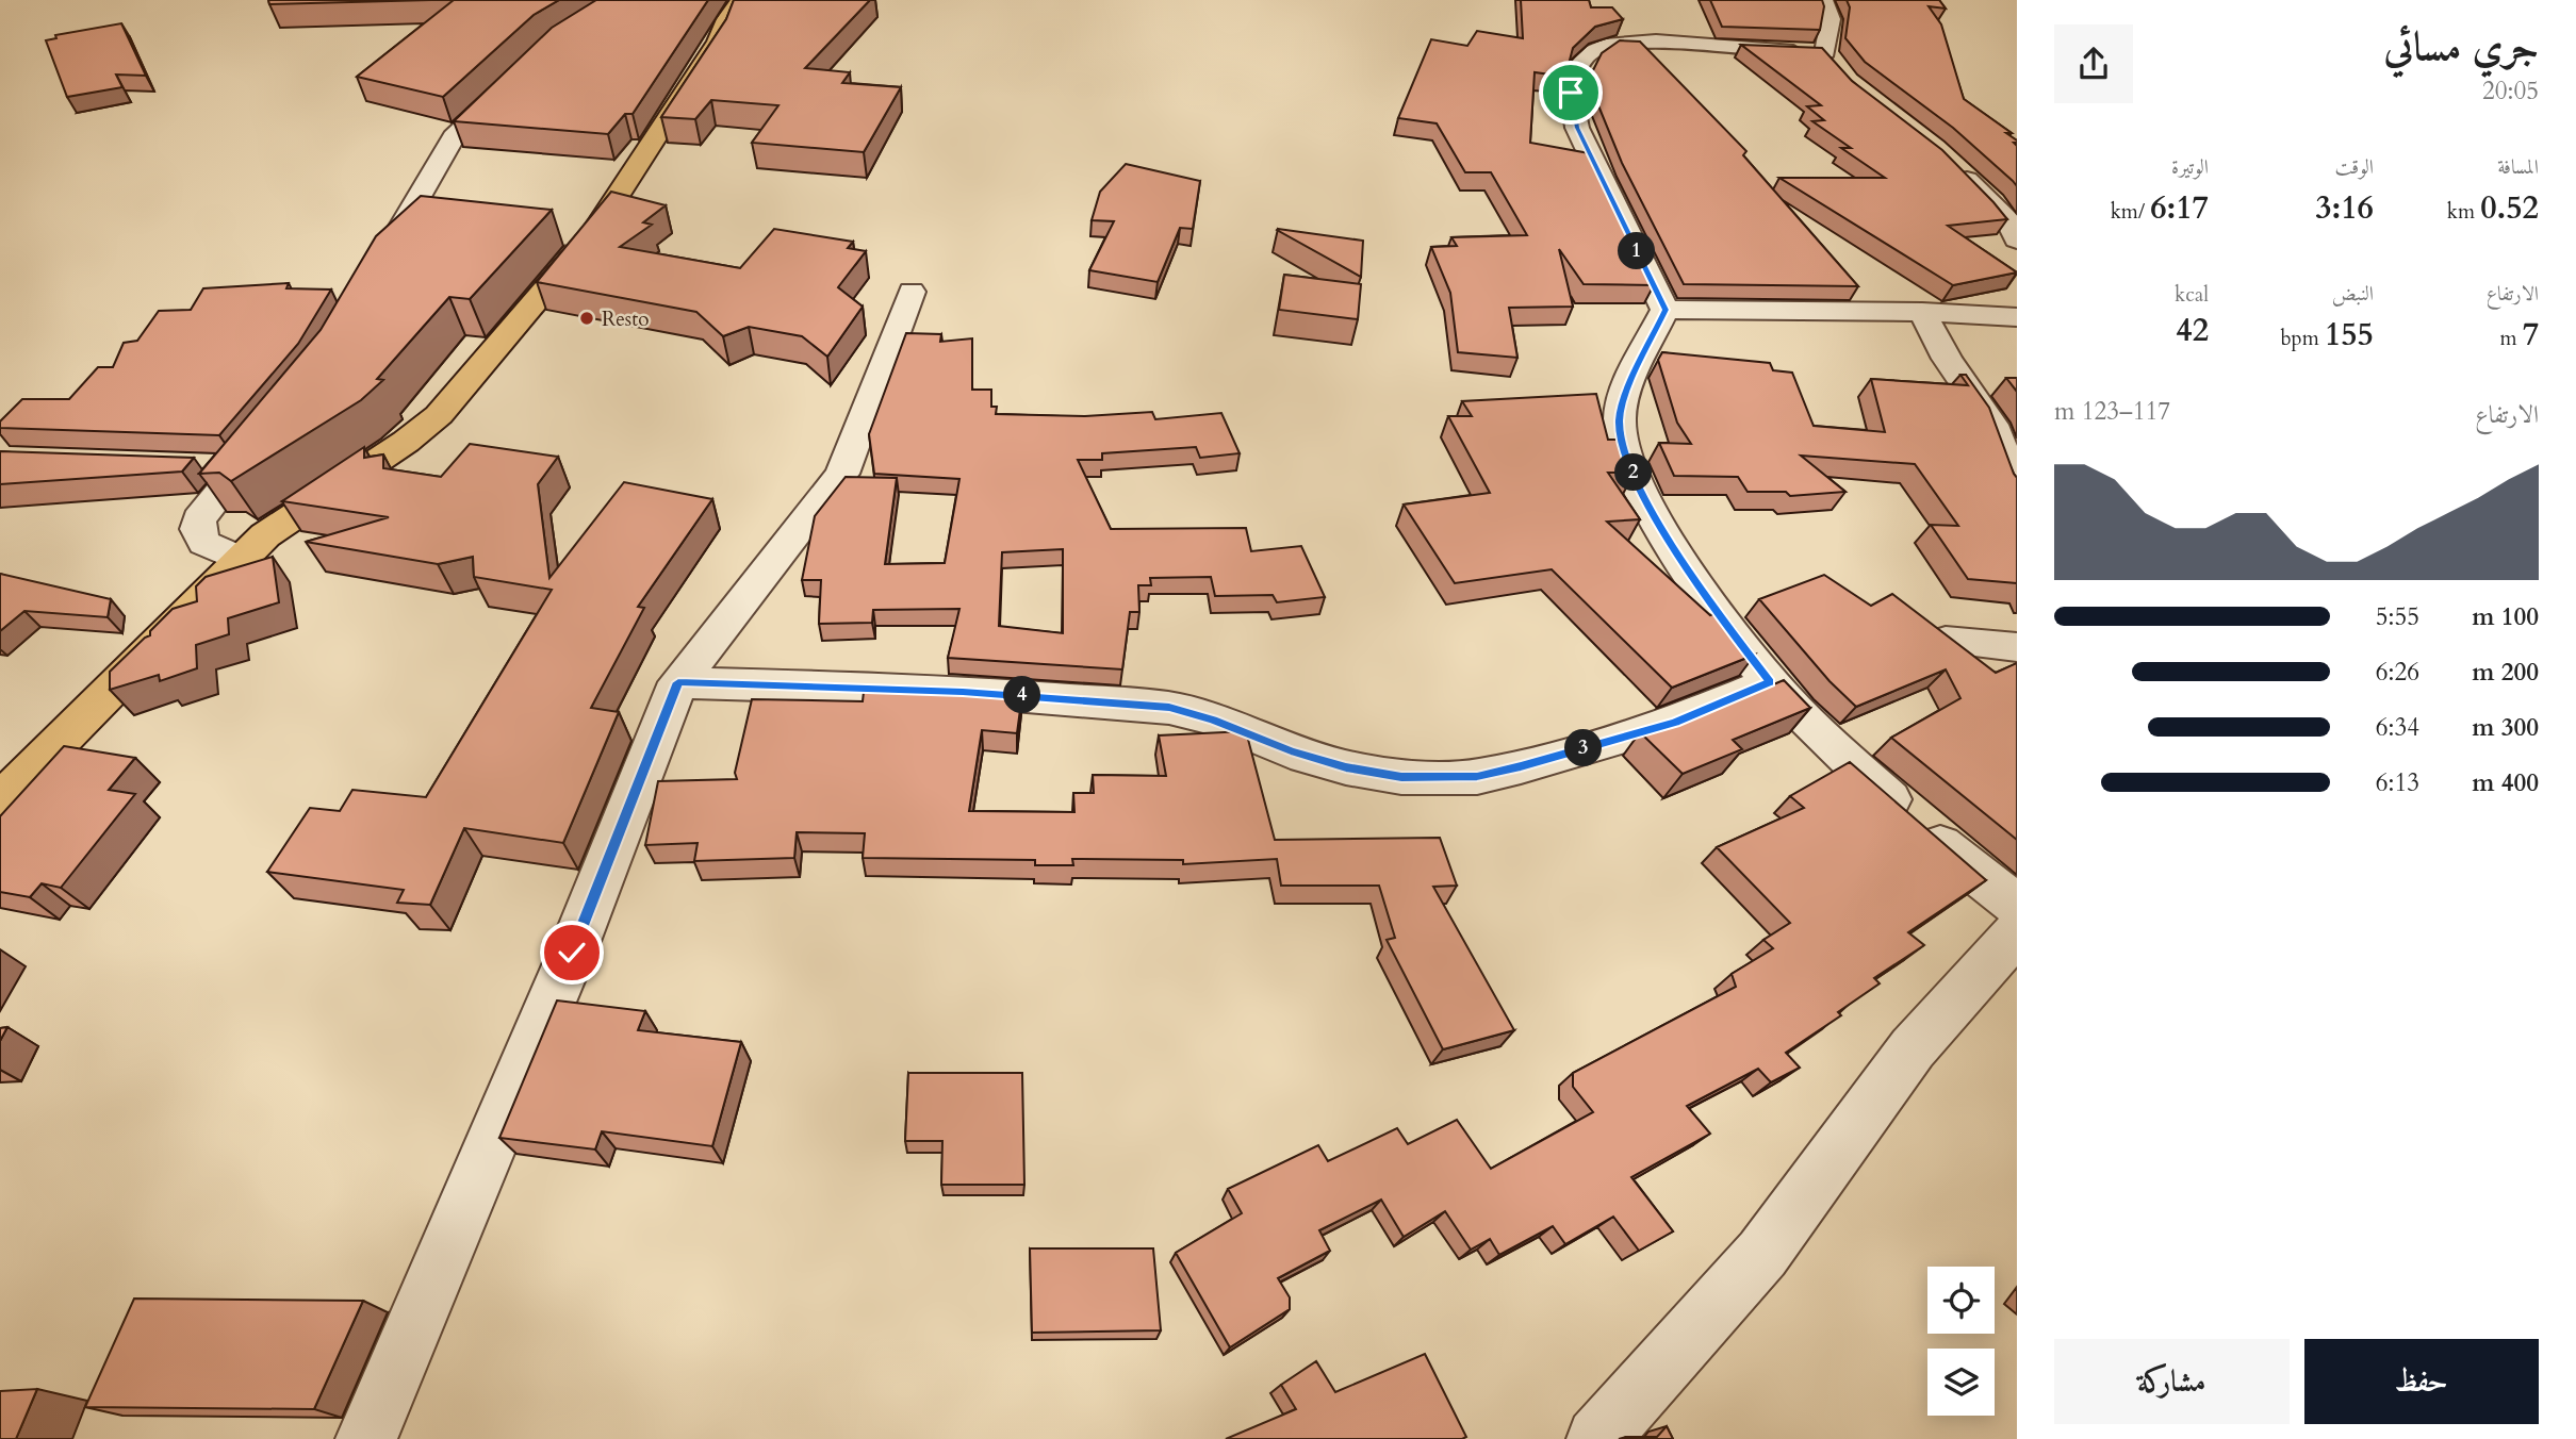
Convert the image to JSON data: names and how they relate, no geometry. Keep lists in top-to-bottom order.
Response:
{
  "places": ["Resto"],
  "page": {
    "heading": ["جري مسائي", "20:05"],
    "stats": [
      ["المسافة", "0.52 km"],
      ["الوقت", "3:16"],
      ["الوتيرة", "6:17 /km"],
      ["الارتفاع", "7 m"],
      ["النبض", "155 bpm"],
      ["kcal", "42"]
    ],
    "pins": [
      "1",
      "2",
      "4",
      "3"
    ],
    "chart": ["الارتفاع", "117–123 m"],
    "list": [
      {
        "name": "100 m",
        "note": "5:55"
      },
      {
        "name": "200 m",
        "note": "6:26"
      },
      {
        "name": "300 m",
        "note": "6:34"
      },
      {
        "name": "400 m",
        "note": "6:13"
      }
    ],
    "buttons": ["حفظ", "مشاركة"]
  }
}
